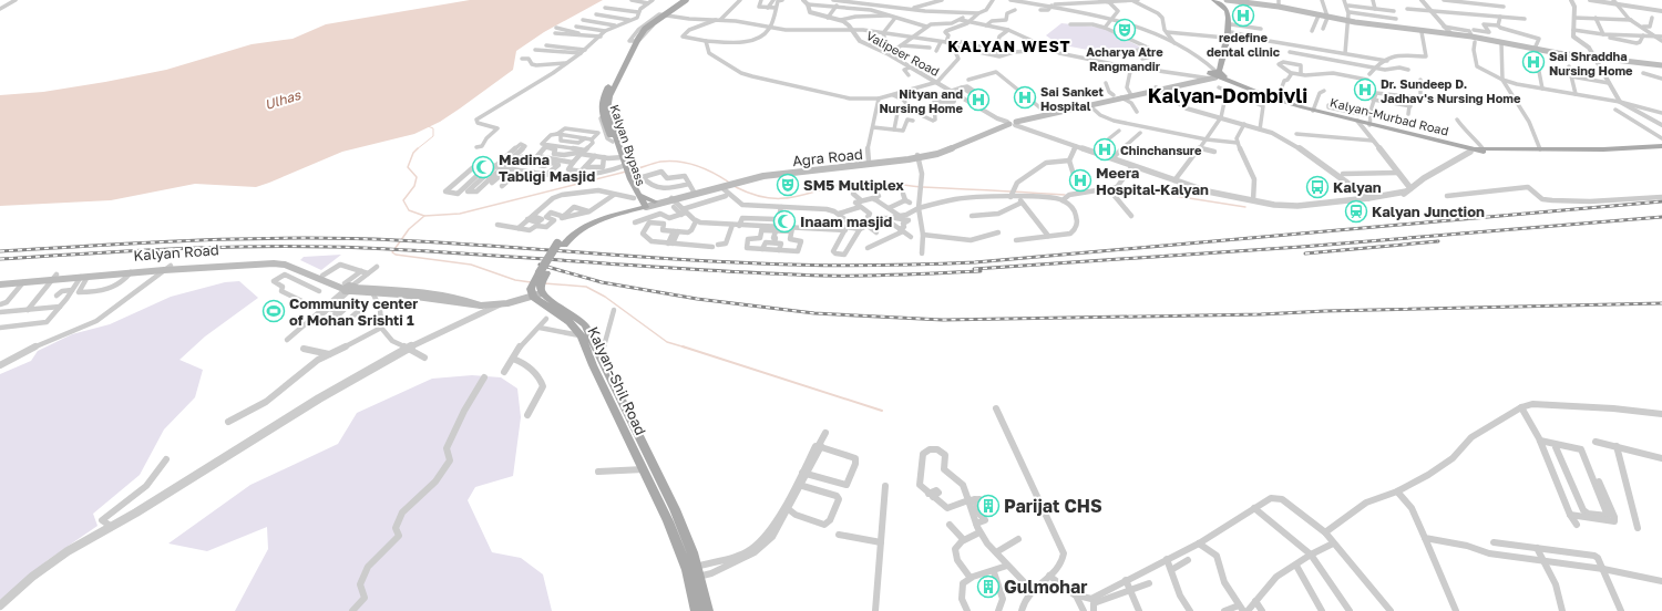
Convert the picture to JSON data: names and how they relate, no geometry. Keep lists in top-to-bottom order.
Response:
{
  "streets": {
    "main road": [
      "Kalyan-Murbad Road",
      "Kalyan Bypass",
      "Agra Road",
      "Kalyan Road",
      "Kalyan-Shil Road"
    ],
    "street": ["Valipeer Road"]
  },
  "crossings": [
    ["Valipeer Road", "Agra Road"],
    ["Kalyan-Murbad Road", "Agra Road"],
    ["Kalyan Bypass", "Agra Road"],
    ["Kalyan Road", "Kalyan-Shil Road"]
  ],
  "districts": ["KALYAN WEST", "Kalyan-Dombivli"],
  "water": ["Ulhas"],
  "places": {
    "hospital": [
      "redefine dental clinic",
      "Sai Shraddha Nursing Home",
      "Dr. Sundeep D. Jadhav's Nursing Home",
      "Sai Sanket Hospital",
      "Nityan and Nursing Home",
      "Chinchansure",
      "Meera Hospital-Kalyan"
    ],
    "theatre": ["Acharya Atre Rangmandir", "SM5 Multiplex"],
    "mosque": ["Madina Tabligi Masjid", "Inaam masjid"],
    "bus stop": ["Kalyan"],
    "station": ["Kalyan Junction"],
    "sports": ["Community center of Mohan Srishti 1"],
    "building": ["Parijat CHS", "Gulmohar"]
  }
}
